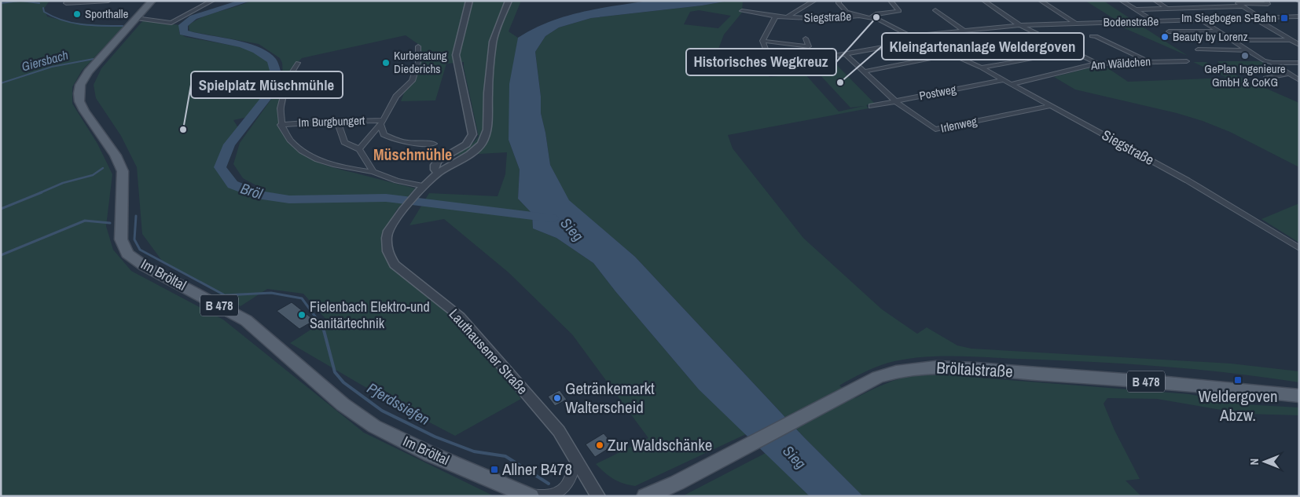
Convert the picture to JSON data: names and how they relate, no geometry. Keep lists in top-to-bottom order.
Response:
{
  "streets": {
    "main road": ["Im Bröltal", "B 478", "Bröltalstraße"],
    "street": [
      "Siegstraße",
      "Bodenstraße",
      "Am Wäldchen",
      "Postweg",
      "Im Burgbungert",
      "Irlenweg",
      "Lauthausener Straße"
    ]
  },
  "crossings": [
    ["Siegstraße", "Bodenstraße"],
    ["Siegstraße", "Am Wäldchen"],
    ["Siegstraße", "Postweg"],
    ["Siegstraße", "Irlenweg"],
    ["Postweg", "Irlenweg"],
    ["Im Bröltal", "Lauthausener Straße"]
  ],
  "districts": ["Müschmühle"],
  "water": [
    "Giersbach",
    "Bröl",
    "Sieg",
    "Pferdssiefen"
  ],
  "places": {
    "other": [
      "Sporthalle",
      "Historisches Wegkreuz",
      "Beauty by Lorenz",
      "GePlan Ingenieure GmbH & CoKG",
      "Kurberatung Diederichs",
      "Kleingartenanlage Weldergoven",
      "Spielplatz Müschmühle",
      "Fielenbach Elektro-und Sanitärtechnik",
      "Getränkemarkt Walterscheid",
      "Zur Waldschänke"
    ],
    "transit": ["Im Siegbogen S-Bahn", "Weldergoven Abzw.", "Allner B478"]
  },
  "north": "left"
}
